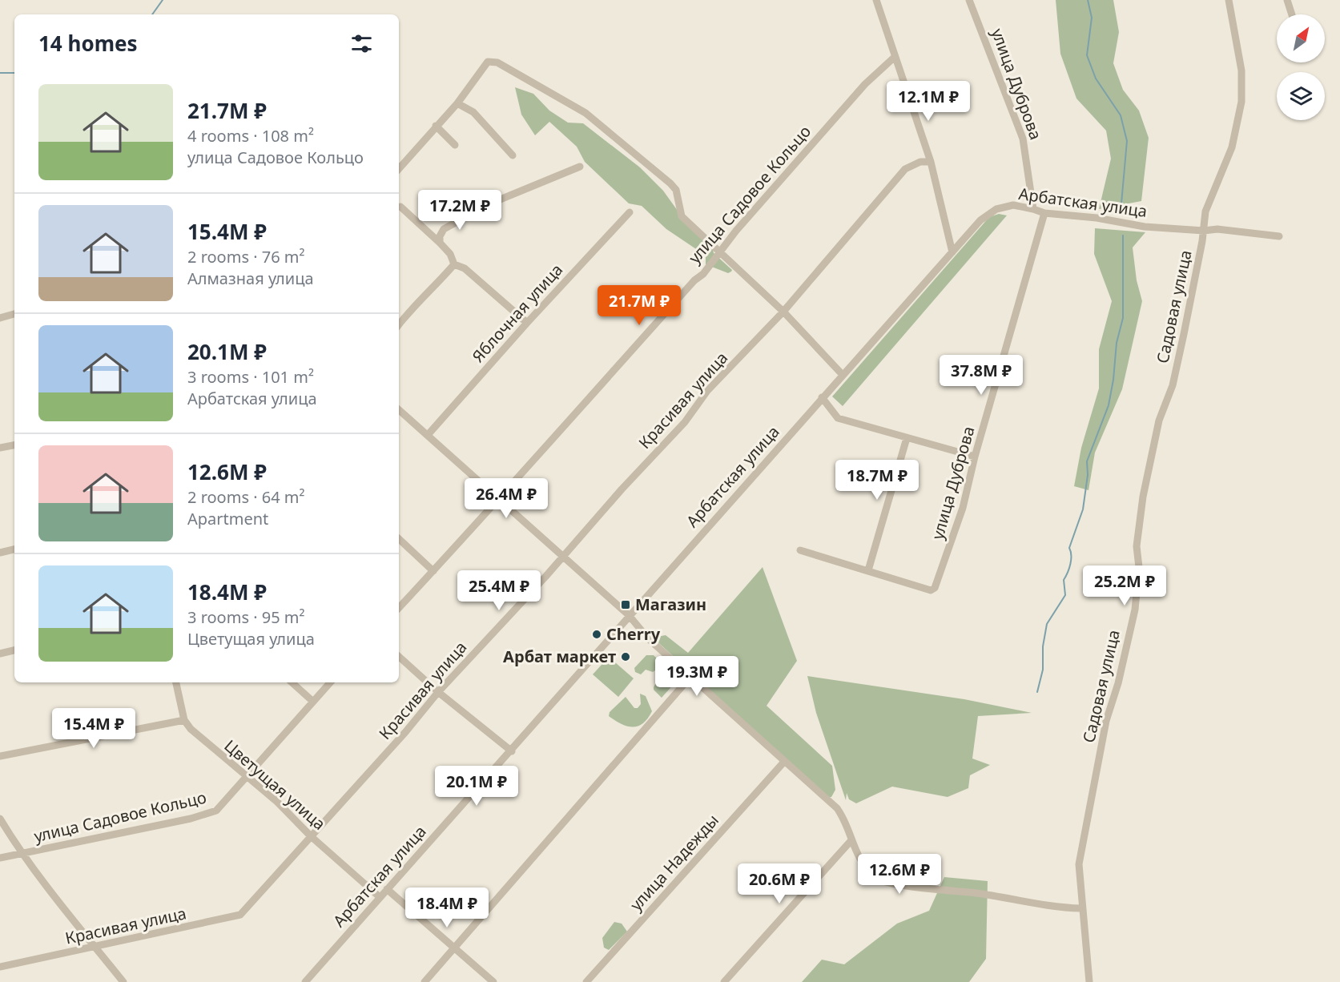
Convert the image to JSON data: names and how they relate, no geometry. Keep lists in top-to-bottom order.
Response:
{
  "streets": {
    "street": [
      "улица Дуброва",
      "улица Садовое Кольцо",
      "Арбатская улица",
      "Садовая улица",
      "Яблочная улица",
      "Красивая улица",
      "Цветущая улица",
      "улица Надежды"
    ]
  },
  "crossings": [
    ["улица Дуброва", "Арбатская улица"],
    ["улица Садовое Кольцо", "Цветущая улица"],
    ["Арбатская улица", "Садовая улица"],
    ["Арбатская улица", "Цветущая улица"],
    ["Красивая улица", "Цветущая улица"]
  ],
  "places": {
    "transit": ["Магазин"],
    "other": ["Cherry", "Арбат маркет"]
  },
  "north": "top right",
  "page": {
    "heading": "14 homes",
    "list": [
      {
        "name": "21.7M ₽",
        "note": "4 rooms · 108 m² · улица Садовое Кольцо"
      },
      {
        "name": "15.4M ₽",
        "note": "2 rooms · 76 m² · Алмазная улица"
      },
      {
        "name": "20.1M ₽",
        "note": "3 rooms · 101 m² · Арбатская улица"
      },
      {
        "name": "12.6M ₽",
        "note": "2 rooms · 64 m² · Apartment"
      },
      {
        "name": "18.4M ₽",
        "note": "3 rooms · 95 m² · Цветущая улица"
      }
    ],
    "price": [
      "12.1M ₽",
      "17.2M ₽",
      "21.7M ₽",
      "37.8M ₽",
      "18.7M ₽",
      "26.4M ₽",
      "25.2M ₽",
      "25.4M ₽",
      "19.3M ₽",
      "15.4M ₽",
      "20.1M ₽",
      "12.6M ₽",
      "20.6M ₽",
      "18.4M ₽"
    ]
  }
}
